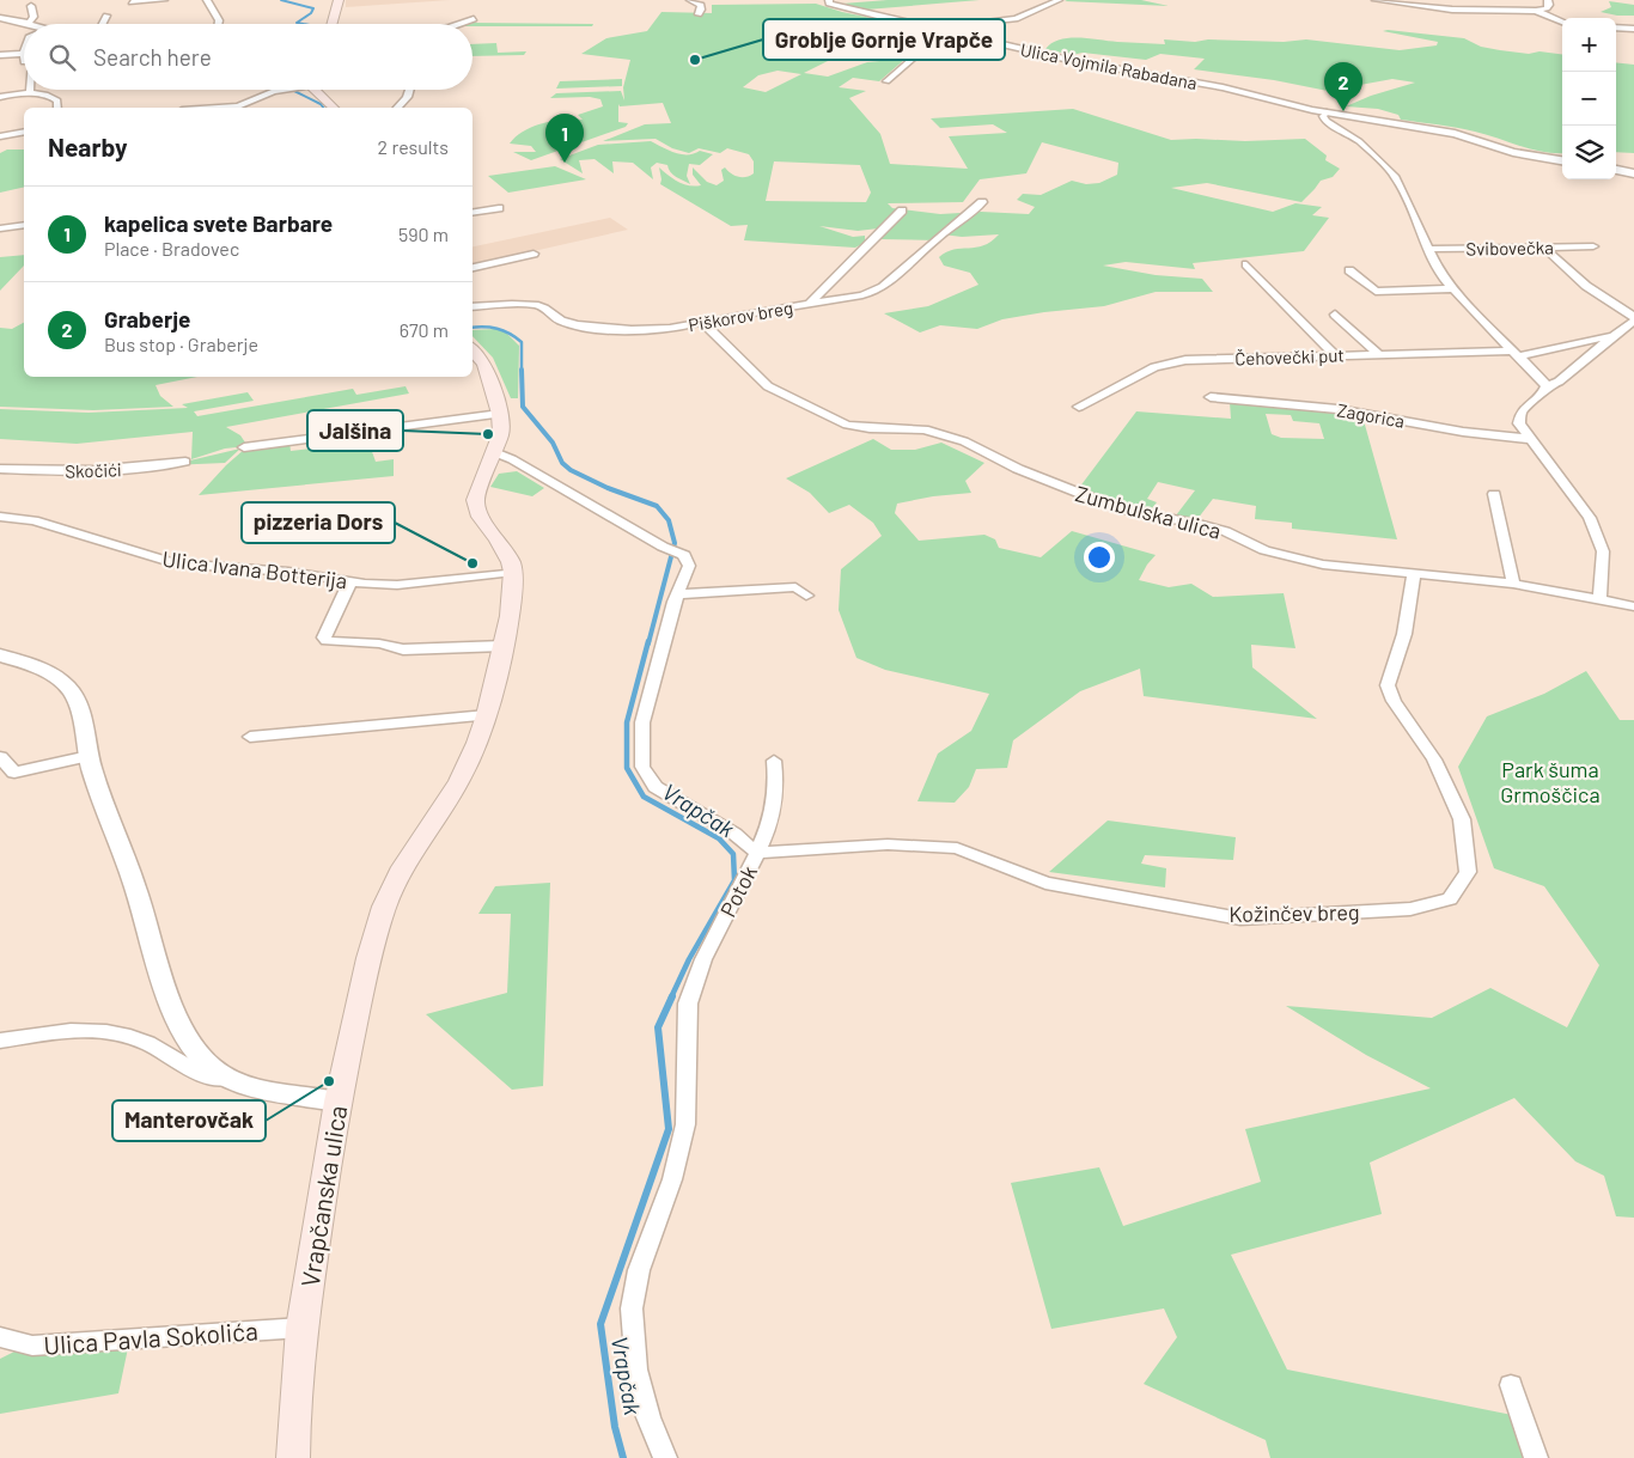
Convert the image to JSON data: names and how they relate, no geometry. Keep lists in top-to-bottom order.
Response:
{
  "streets": {
    "main road": ["Vrapčanska ulica"],
    "street": [
      "Ulica Vojmila Rabadana",
      "Svibovečka",
      "Piškorov breg",
      "Čehovečki put",
      "Zagorica",
      "Skočići",
      "Zumbulska ulica",
      "Ulica Ivana Botterija",
      "Potok",
      "Kožinčev breg",
      "Ulica Pavla Sokolića"
    ]
  },
  "crossings": [
    ["Piškorov breg", "Zumbulska ulica"],
    ["Zumbulska ulica", "Kožinčev breg"],
    ["Ulica Ivana Botterija", "Vrapčanska ulica"],
    ["Potok", "Kožinčev breg"],
    ["Potok", "Vrapčanska ulica"],
    ["Vrapčanska ulica", "Ulica Pavla Sokolića"]
  ],
  "water": ["Vrapčak"],
  "parks": ["Park šuma Grmoščica"],
  "places": [
    "Groblje Gornje Vrapče",
    "Jalšina",
    "pizzeria Dors",
    "Manterovčak"
  ],
  "page": {
    "map_buttons": ["+", "−"],
    "search": "Search here",
    "pins": ["2", "1"],
    "heading": ["Nearby", "2 results"],
    "list": [
      {
        "mark": "1",
        "name": "kapelica svete Barbare",
        "note": "Place · Bradovec",
        "value": "590 m"
      },
      {
        "mark": "2",
        "name": "Graberje",
        "note": "Bus stop · Graberje",
        "value": "670 m"
      }
    ]
  }
}
